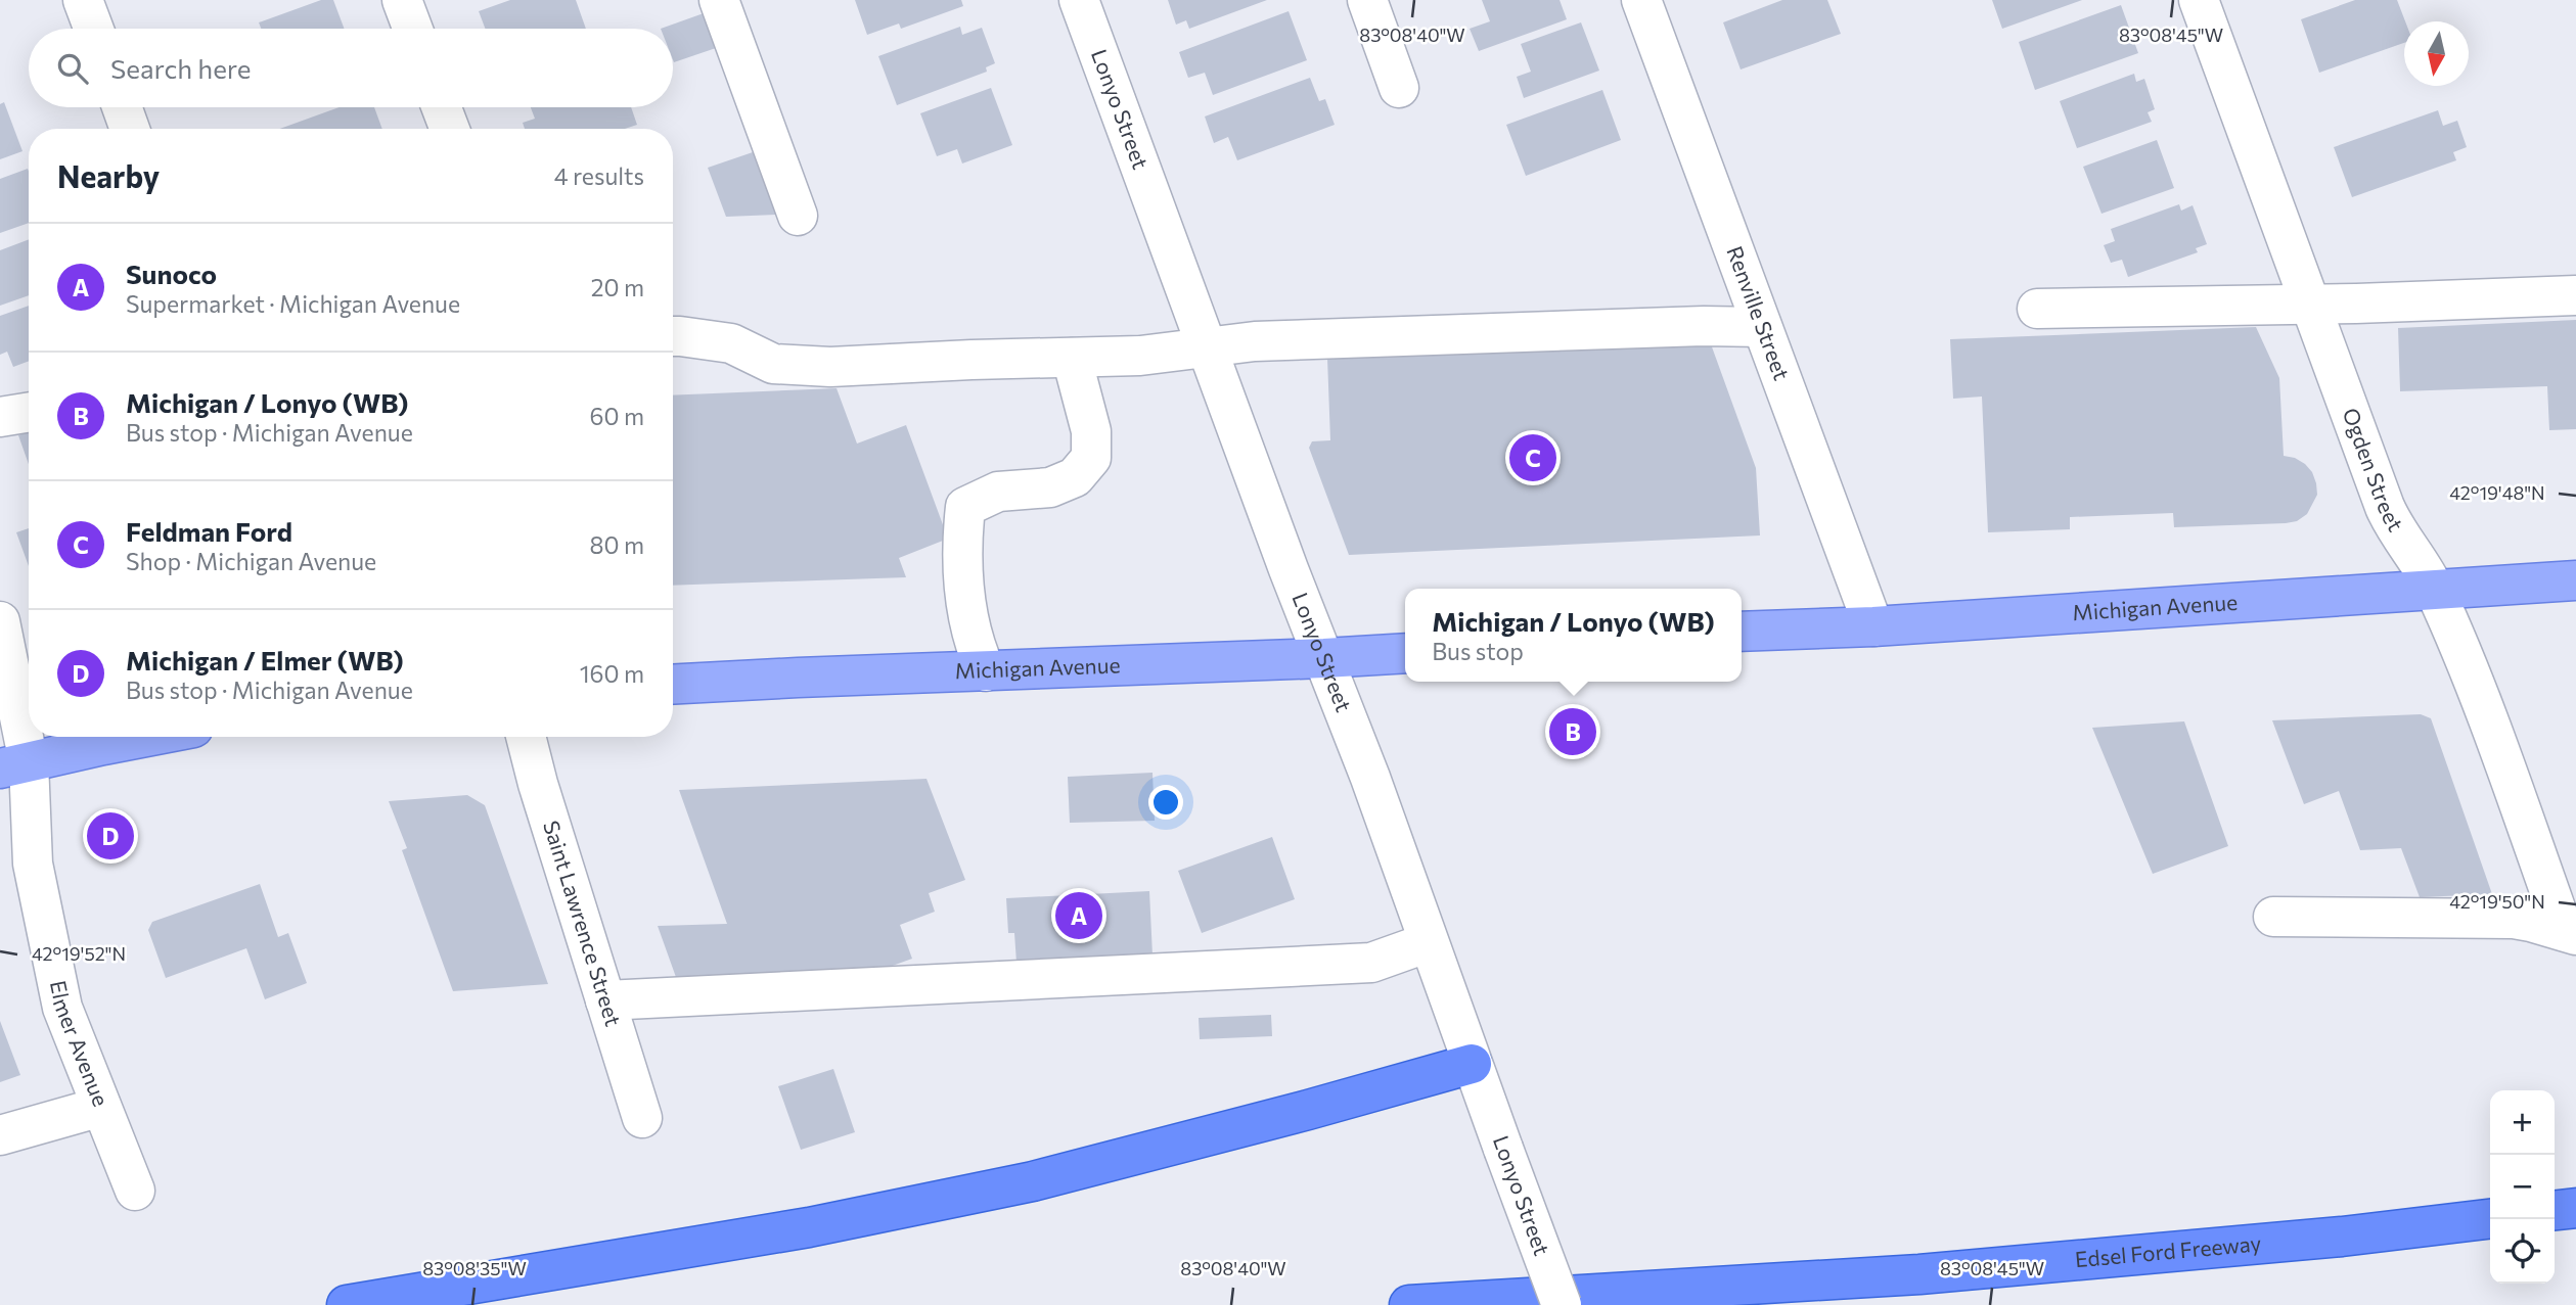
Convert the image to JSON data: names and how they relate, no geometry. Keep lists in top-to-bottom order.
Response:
{
  "streets": {
    "highway": ["Edsel Ford Freeway"],
    "main road": ["Michigan Avenue"],
    "street": [
      "Lonyo Street",
      "Renville Street",
      "Ogden Street",
      "Saint Lawrence Street",
      "Elmer Avenue"
    ]
  },
  "crossings": [
    ["Lonyo Street", "Michigan Avenue"],
    ["Renville Street", "Michigan Avenue"],
    ["Ogden Street", "Michigan Avenue"]
  ],
  "north": "bottom",
  "page": {
    "search": "Search here",
    "heading": ["Nearby", "4 results"],
    "list": [
      {
        "mark": "A",
        "name": "Sunoco",
        "note": "Supermarket · Michigan Avenue",
        "value": "20 m"
      },
      {
        "mark": "B",
        "name": "Michigan / Lonyo (WB)",
        "note": "Bus stop · Michigan Avenue",
        "value": "60 m"
      },
      {
        "mark": "C",
        "name": "Feldman Ford",
        "note": "Shop · Michigan Avenue",
        "value": "80 m"
      },
      {
        "mark": "D",
        "name": "Michigan / Elmer (WB)",
        "note": "Bus stop · Michigan Avenue",
        "value": "160 m"
      }
    ],
    "pins": [
      "C",
      "B",
      "D",
      "A"
    ],
    "popup": ["Michigan / Lonyo (WB)", "Bus stop"],
    "map_buttons": ["+", "−"]
  },
  "coordinates": [
    "83°08'40\"W",
    "83°08'45\"W",
    "42°19'48\"N",
    "42°19'50\"N",
    "42°19'52\"N",
    "83°08'35\"W"
  ]
}
